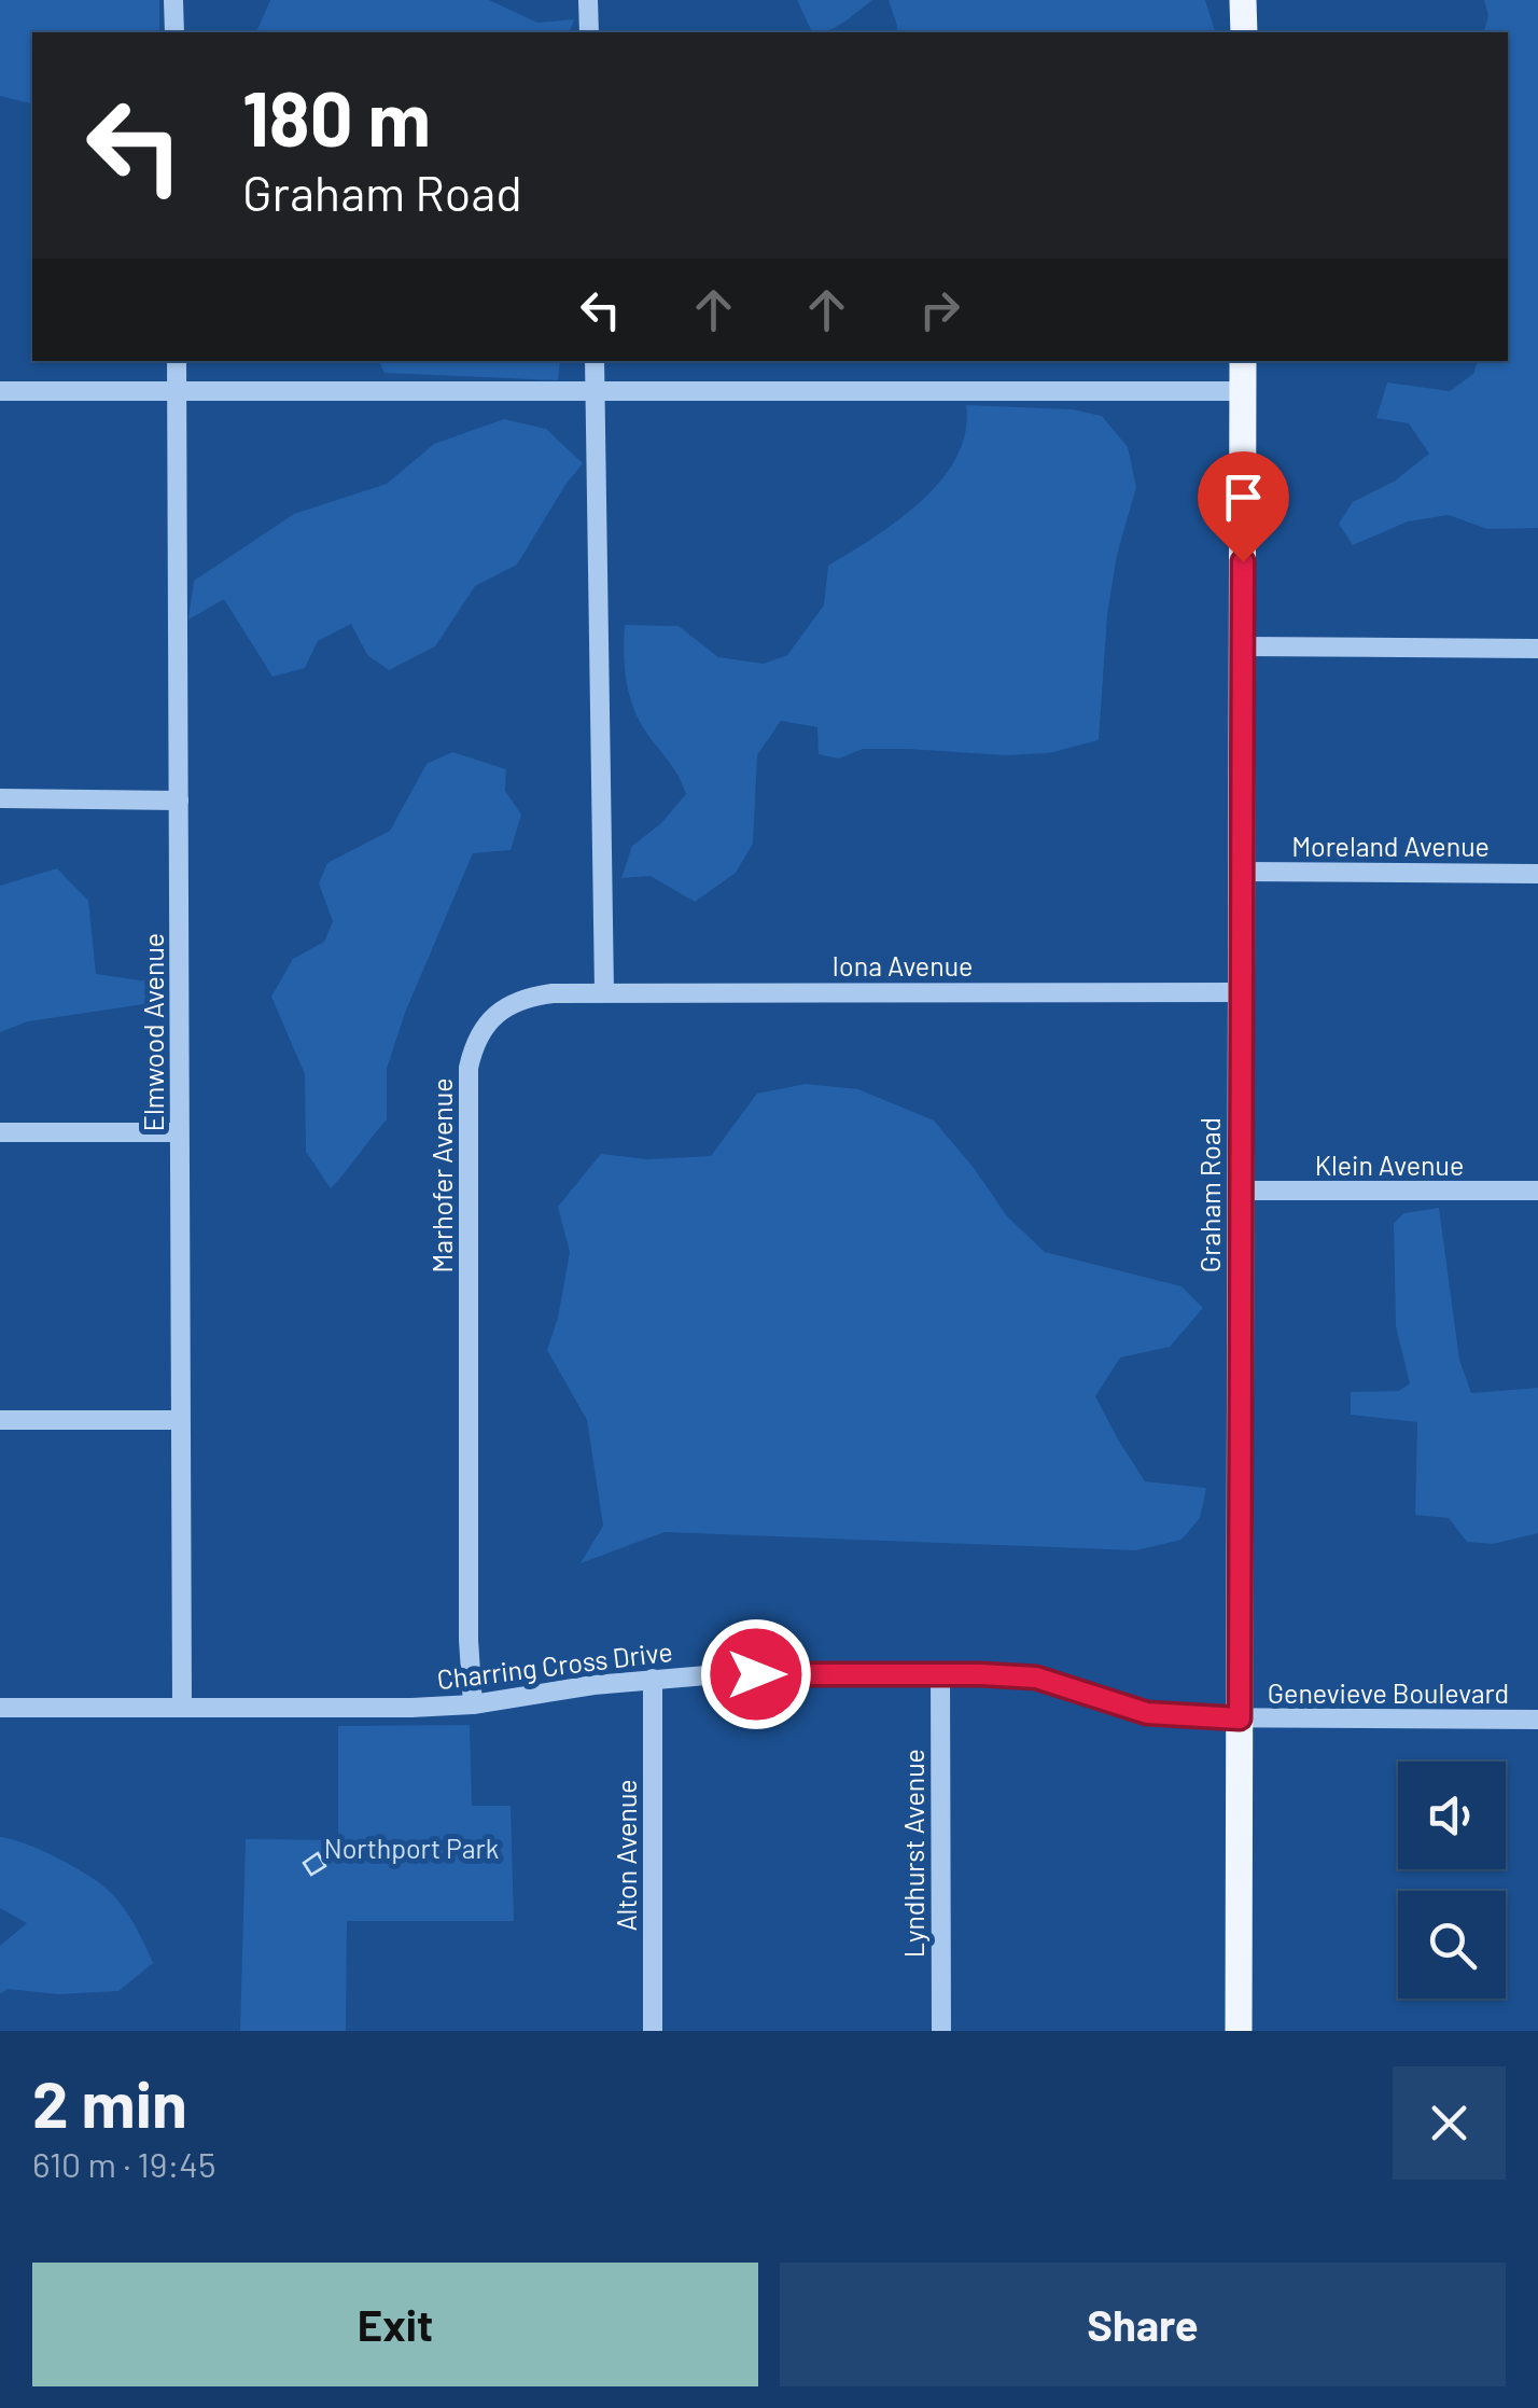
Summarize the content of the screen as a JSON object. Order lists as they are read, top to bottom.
{
  "streets": {
    "main road": ["Graham Road"],
    "street": [
      "Moreland Avenue",
      "Iona Avenue",
      "Elmwood Avenue",
      "Klein Avenue",
      "Marhofer Avenue",
      "Charring Cross Drive",
      "Genevieve Boulevard",
      "Lyndhurst Avenue",
      "Alton Avenue"
    ]
  },
  "crossings": [
    ["Moreland Avenue", "Graham Road"],
    ["Iona Avenue", "Marhofer Avenue"],
    ["Iona Avenue", "Graham Road"],
    ["Elmwood Avenue", "Charring Cross Drive"],
    ["Klein Avenue", "Graham Road"],
    ["Marhofer Avenue", "Charring Cross Drive"],
    ["Graham Road", "Charring Cross Drive"],
    ["Graham Road", "Genevieve Boulevard"],
    ["Charring Cross Drive", "Genevieve Boulevard"],
    ["Charring Cross Drive", "Lyndhurst Avenue"],
    ["Charring Cross Drive", "Alton Avenue"]
  ],
  "parks": ["Northport Park"],
  "page": {
    "turn": ["180 m", "Graham Road"],
    "heading": ["2 min", "610 m · 19:45"],
    "buttons": ["Exit", "Share"]
  }
}
